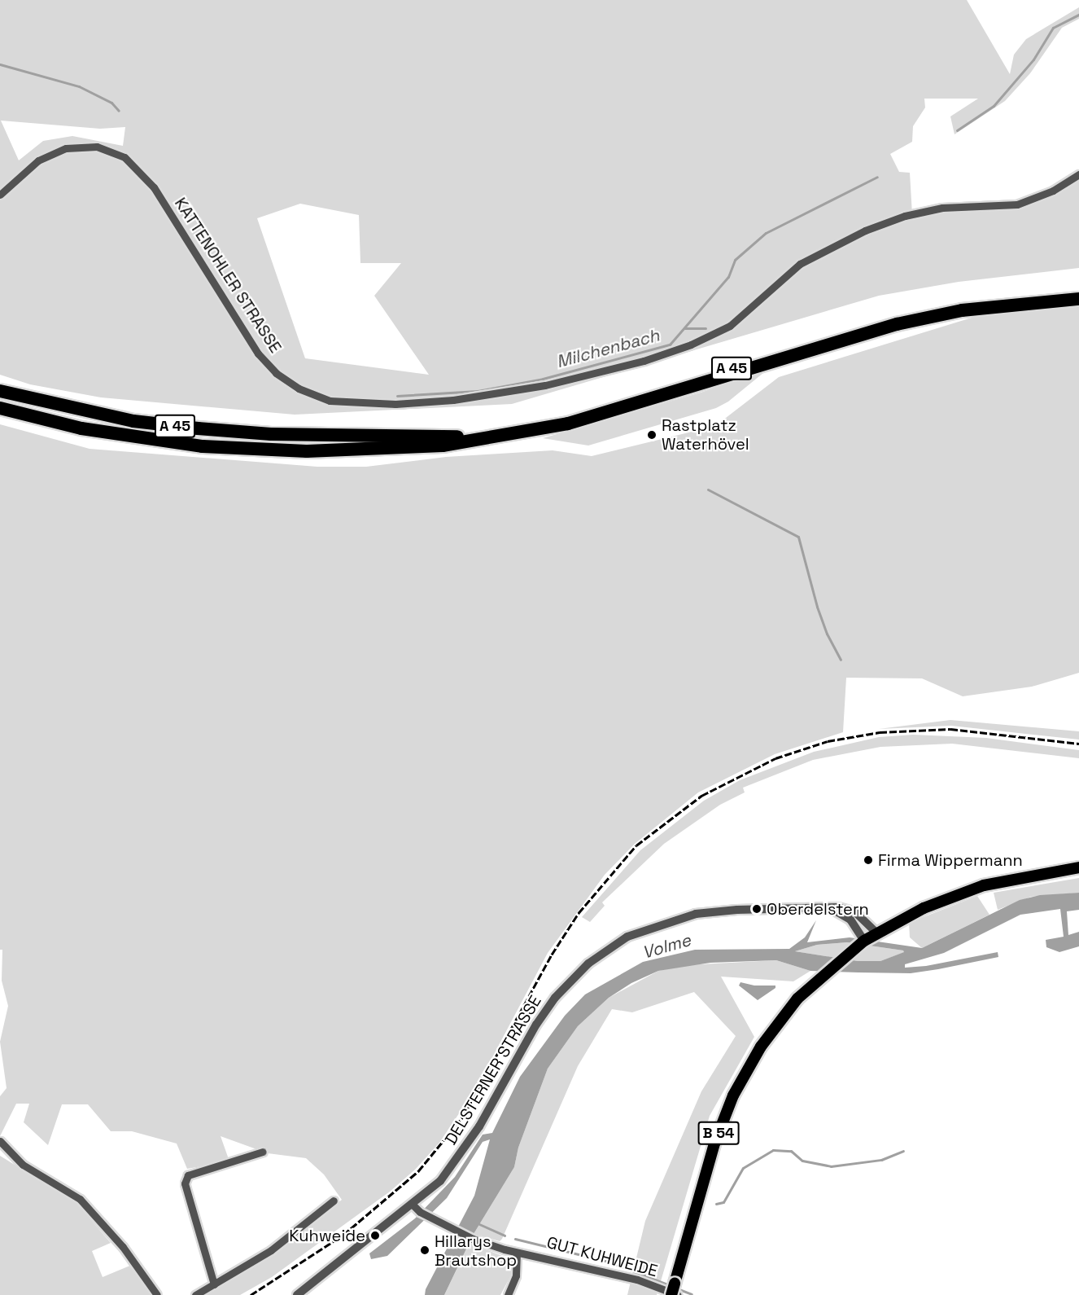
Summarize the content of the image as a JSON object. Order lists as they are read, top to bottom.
{
  "streets": {
    "highway": ["A 45"],
    "main road": ["B 54"],
    "street": ["KATTENOHLER STRASSE", "DELSTERNER STRASSE", "GUT KUHWEIDE"]
  },
  "crossings": [
    ["DELSTERNER STRASSE", "B 54"],
    ["DELSTERNER STRASSE", "GUT KUHWEIDE"]
  ],
  "water": ["Milchenbach", "Volme"],
  "places": [
    "Rastplatz Waterhövel",
    "Firma Wippermann",
    "Oberdelstern",
    "Kuhweide",
    "Hillarys Brautshop"
  ]
}
